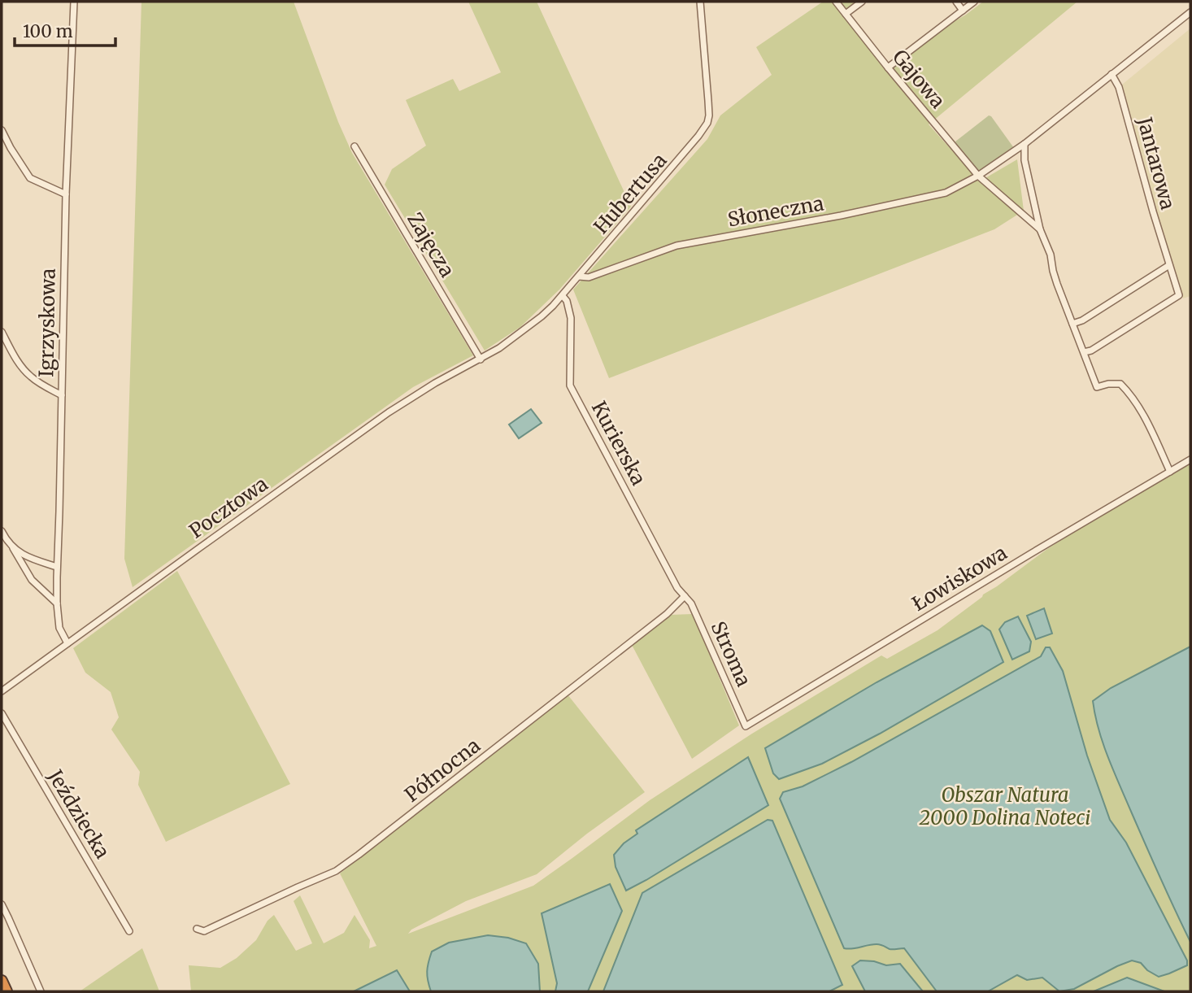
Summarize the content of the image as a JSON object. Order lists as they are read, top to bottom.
{
  "streets": {
    "street": [
      "Gajowa",
      "Jantarowa",
      "Hubertusa",
      "Słoneczna",
      "Zajęcza",
      "Igrzyskowa",
      "Kurierska",
      "Pocztowa",
      "Łowiskowa",
      "Stroma",
      "Północna",
      "Jeździecka"
    ]
  },
  "crossings": [
    ["Gajowa", "Słoneczna"],
    ["Jantarowa", "Słoneczna"],
    ["Hubertusa", "Słoneczna"],
    ["Hubertusa", "Zajęcza"],
    ["Hubertusa", "Kurierska"],
    ["Hubertusa", "Pocztowa"],
    ["Zajęcza", "Pocztowa"],
    ["Igrzyskowa", "Pocztowa"],
    ["Kurierska", "Stroma"],
    ["Kurierska", "Północna"],
    ["Łowiskowa", "Stroma"],
    ["Stroma", "Północna"]
  ],
  "parks": ["Obszar Natura 2000 Dolina Noteci"],
  "scale_bar": "100 m"
}
